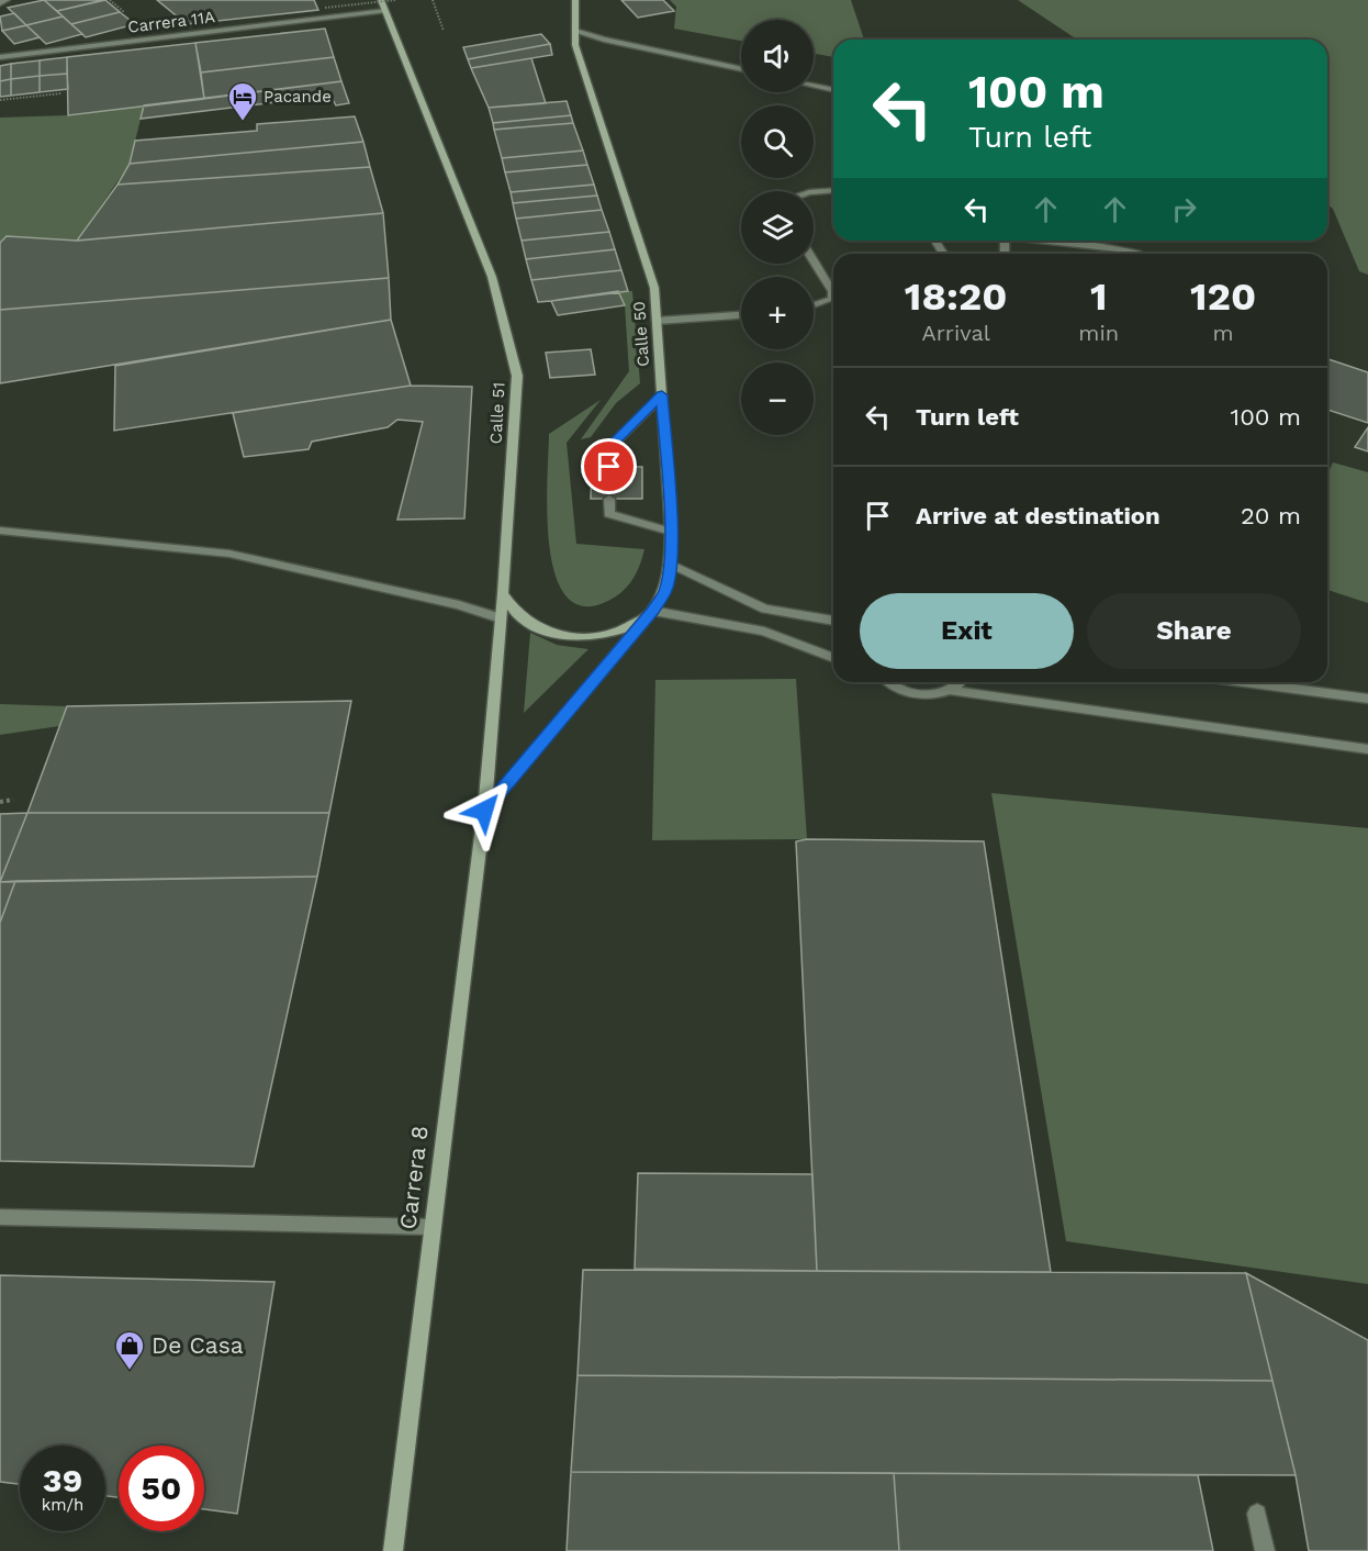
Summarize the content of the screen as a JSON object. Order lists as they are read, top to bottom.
{
  "streets": {
    "main road": ["Calle 50", "Calle 51", "Carrera 8"],
    "street": ["Carrera 11A"]
  },
  "crossings": [
    ["Carrera 11A", "Calle 51"],
    ["Calle 50", "Calle 51"],
    ["Calle 50", "Carrera 8"],
    ["Calle 51", "Carrera 8"]
  ],
  "places": {
    "hotel": ["Pacande"],
    "shop": ["De Casa"]
  },
  "page": {
    "map_buttons": ["+", "−"],
    "turn": ["100 m", "Turn left"],
    "eta": [
      "18:20",
      "Arrival",
      "1",
      "min",
      "120",
      "m"
    ],
    "list": [
      {
        "name": "Turn left",
        "value": "100 m"
      },
      {
        "name": "Arrive at destination",
        "value": "20 m"
      }
    ],
    "buttons": ["Exit", "Share"],
    "speed": "39 km/h",
    "limit": "50"
  }
}
